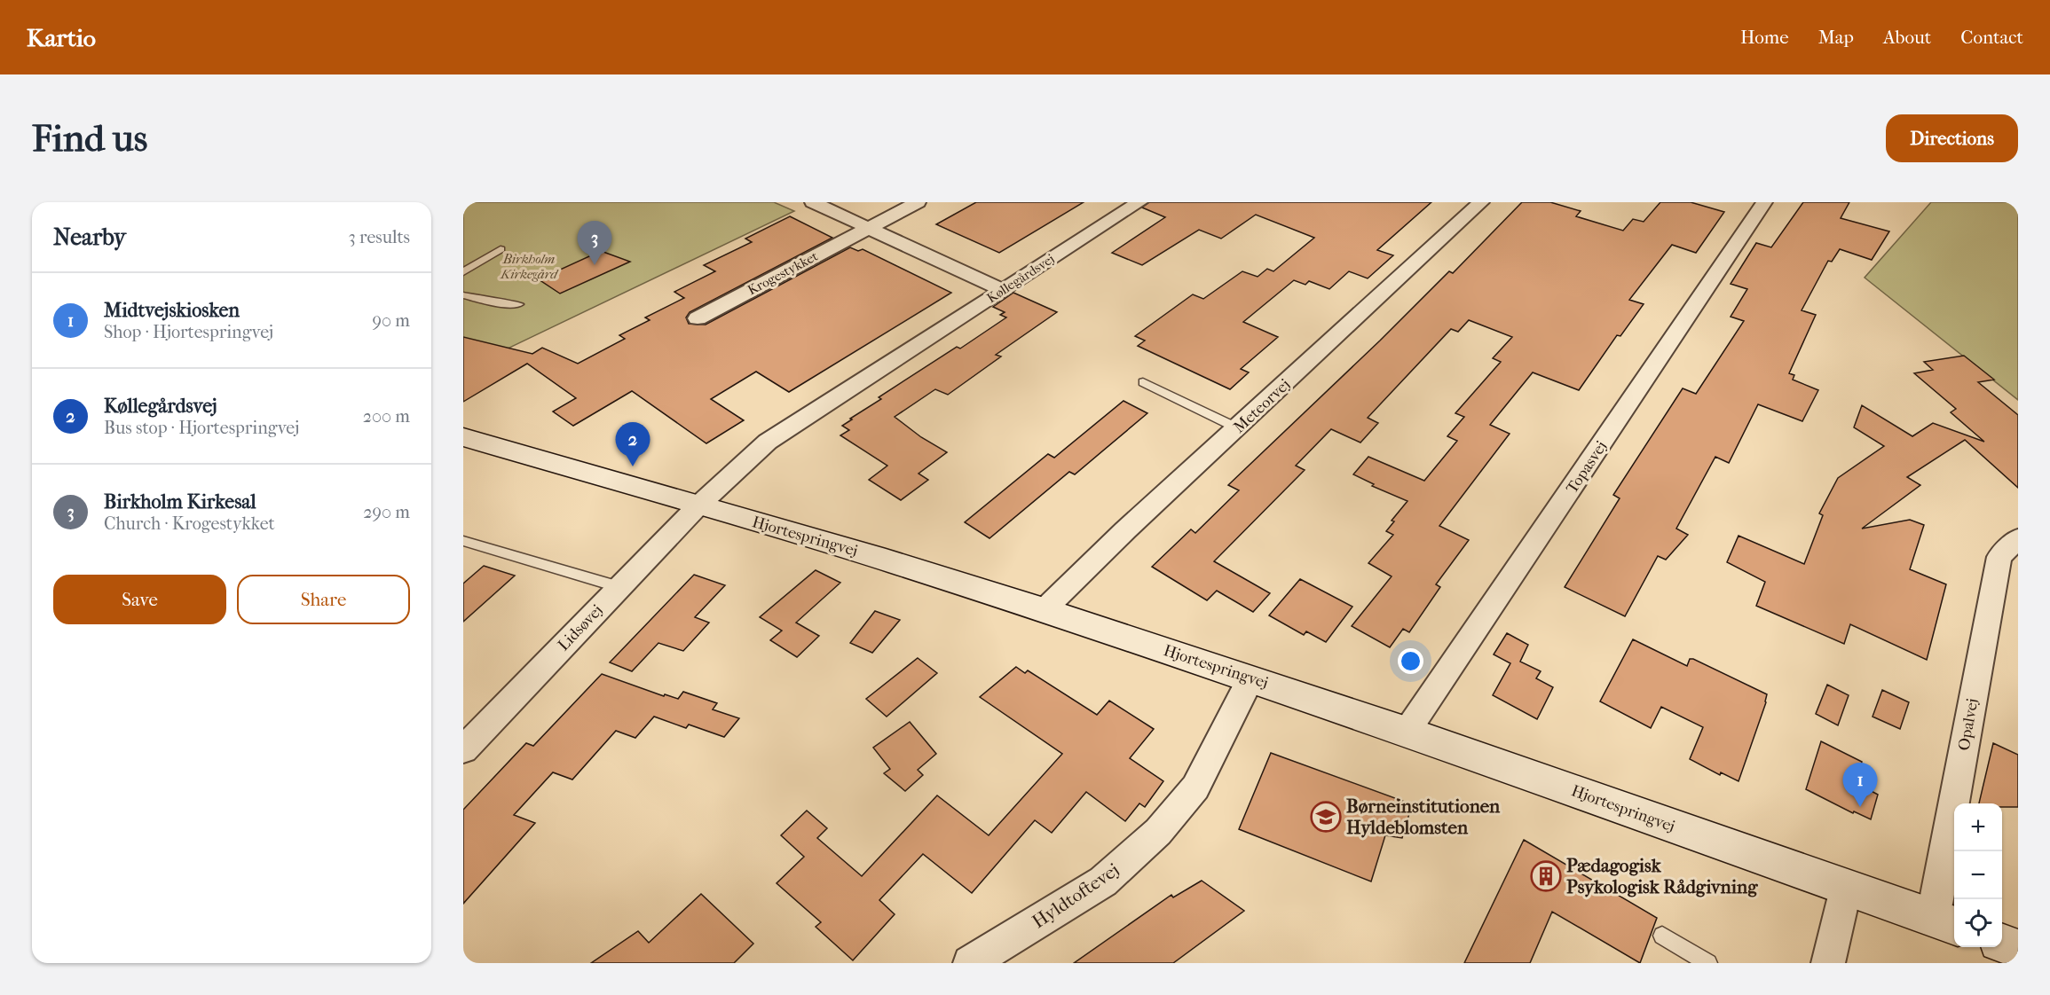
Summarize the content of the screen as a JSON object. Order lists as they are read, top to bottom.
{
  "streets": {
    "street": [
      "Krogestykket",
      "Køllegårdsvej",
      "Meteorvej",
      "Topasvej",
      "Hjortespringvej",
      "Lidsøvej",
      "Opalvej",
      "Hyldtoftevej"
    ]
  },
  "crossings": [
    ["Køllegårdsvej", "Hjortespringvej"],
    ["Køllegårdsvej", "Lidsøvej"],
    ["Meteorvej", "Hjortespringvej"],
    ["Topasvej", "Hjortespringvej"],
    ["Hjortespringvej", "Lidsøvej"],
    ["Hjortespringvej", "Opalvej"],
    ["Hjortespringvej", "Hyldtoftevej"]
  ],
  "parks": ["Birkholm Kirkegård"],
  "places": {
    "school or university": ["Børneinstitutionen Hyldeblomsten"],
    "building": ["Pædagogisk Psykologisk Rådgivning"]
  },
  "page": {
    "header": "Kartio",
    "nav": [
      "Home",
      "Map",
      "About",
      "Contact"
    ],
    "buttons": [
      "Directions",
      ["Save", "Share"]
    ],
    "title": "Find us",
    "heading": ["Nearby", "3 results"],
    "pins": ["3", "2", "1"],
    "list": [
      {
        "mark": "1",
        "name": "Midtvejskiosken",
        "note": "Shop · Hjortespringvej",
        "value": "90 m"
      },
      {
        "mark": "2",
        "name": "Køllegårdsvej",
        "note": "Bus stop · Hjortespringvej",
        "value": "200 m"
      },
      {
        "mark": "3",
        "name": "Birkholm Kirkesal",
        "note": "Church · Krogestykket",
        "value": "290 m"
      }
    ],
    "map_buttons": ["+", "−"]
  }
}
